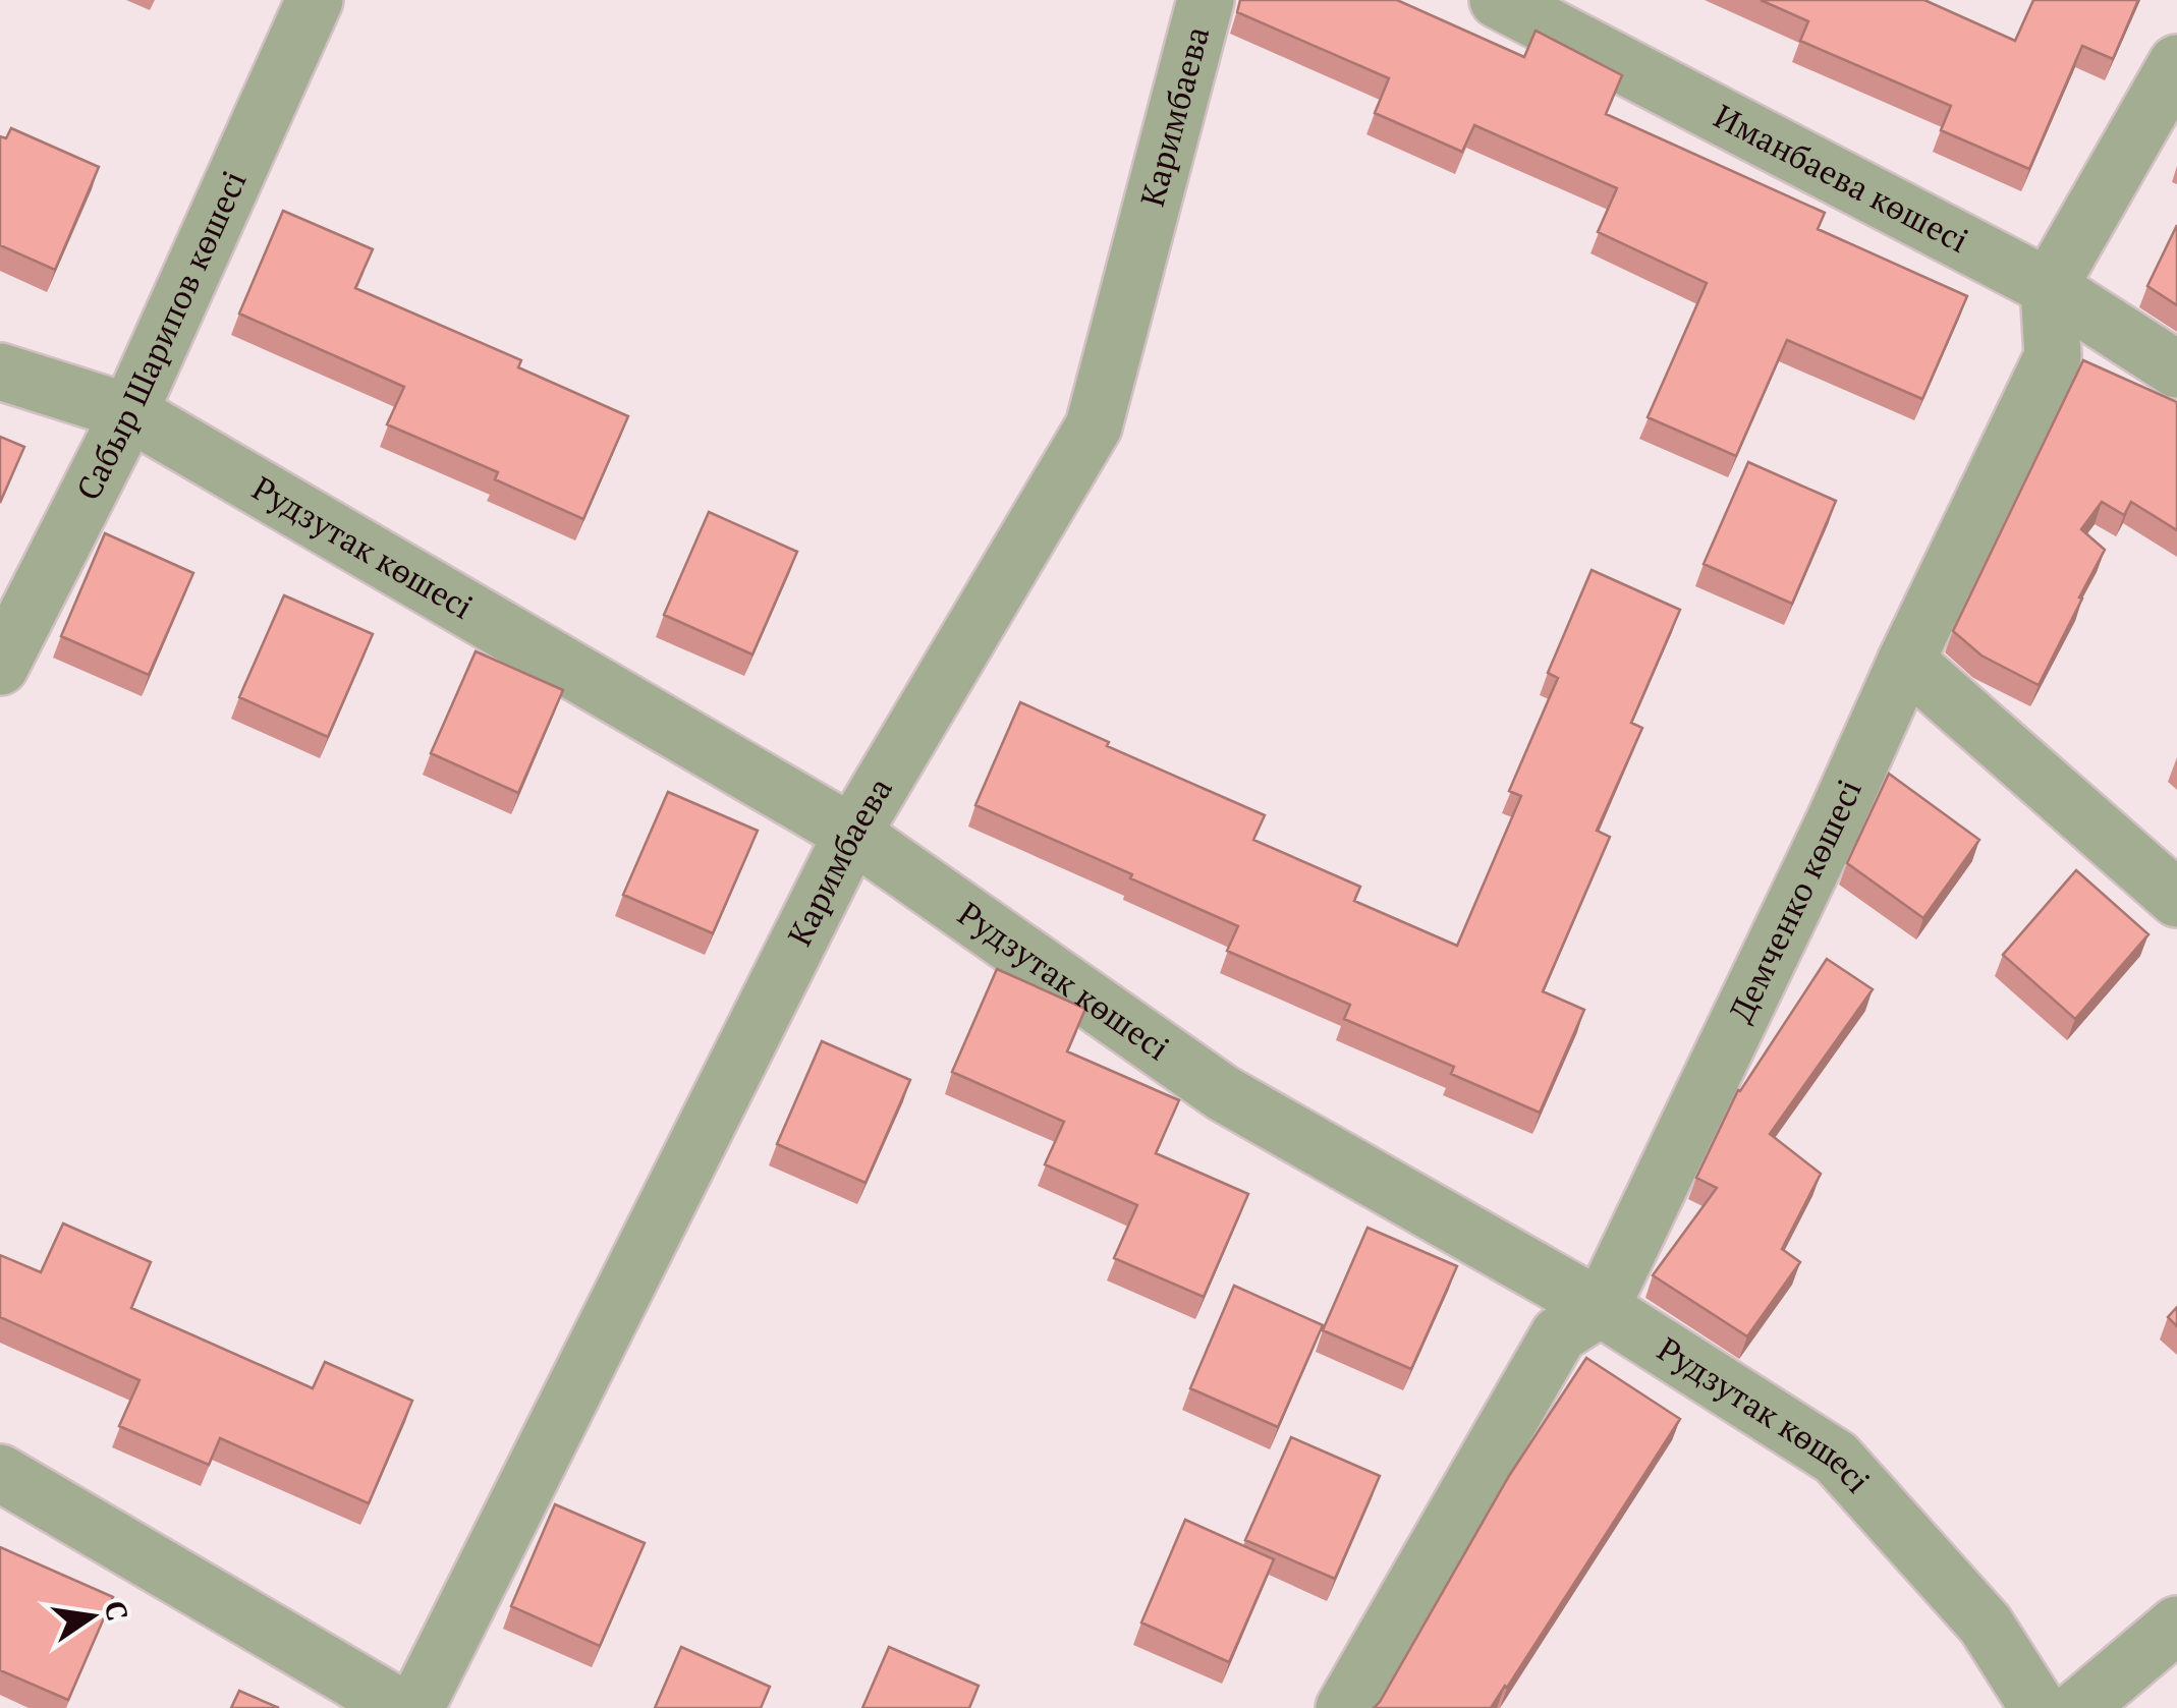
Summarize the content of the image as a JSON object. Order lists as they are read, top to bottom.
{
  "streets": {
    "street": [
      "Каримбаева",
      "Иманбаева көшесі",
      "Сабыр Шарипов көшесі",
      "Рудзутак көшесі",
      "Демченко көшесі"
    ]
  },
  "crossings": [
    ["Каримбаева", "Рудзутак көшесі"],
    ["Иманбаева көшесі", "Демченко көшесі"],
    ["Сабыр Шарипов көшесі", "Рудзутак көшесі"],
    ["Рудзутак көшесі", "Демченко көшесі"]
  ],
  "north": "right"
}
